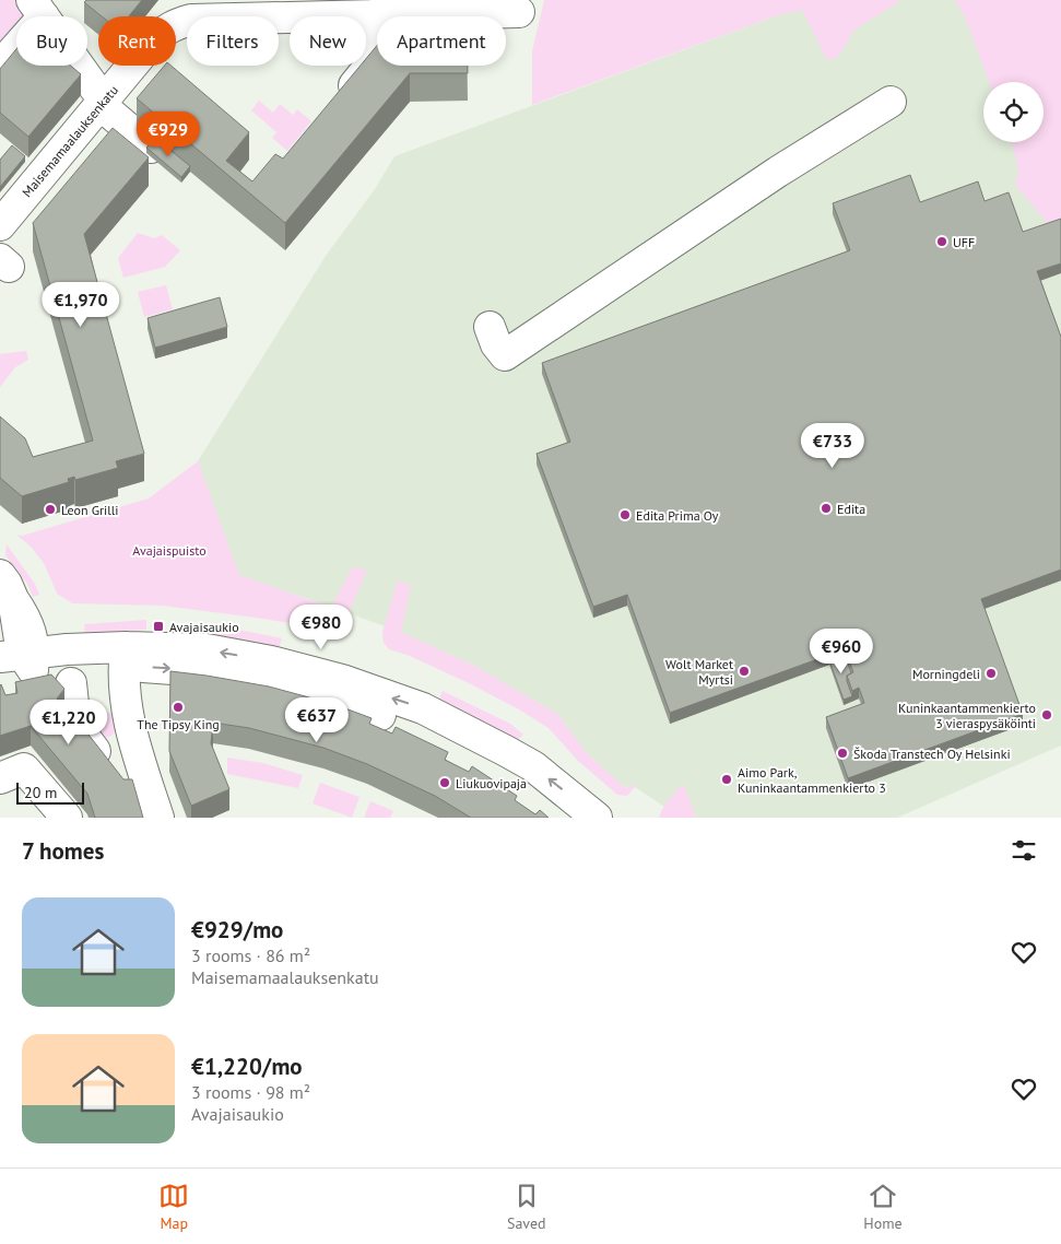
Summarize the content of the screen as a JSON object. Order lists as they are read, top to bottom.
{
  "streets": {
    "street": ["Maisemamaalauksenkatu"]
  },
  "parks": ["Avajaispuisto"],
  "places": {
    "other": [
      "UFF",
      "Edita",
      "Leon Grilli",
      "Edita Prima Oy",
      "Wolt Market Myrtsi",
      "Morningdeli",
      "The Tipsy King",
      "Kuninkaantammenkierto 3 vieraspysäköinti",
      "Škoda Transtech Oy Helsinki",
      "Aimo Park, Kuninkaantammenkierto 3",
      "Liukuovipaja"
    ],
    "transit": ["Avajaisaukio"]
  },
  "scale_bar": "20 m",
  "page": {
    "chip": [
      "Buy",
      "Rent",
      "Filters",
      "New",
      "Apartment"
    ],
    "price": [
      "€929",
      "€1,970",
      "€733",
      "€980",
      "€960",
      "€637",
      "€1,220"
    ],
    "scale": "20 m",
    "heading": "7 homes",
    "list": [
      {
        "name": "€929/mo",
        "note": "3 rooms · 86 m² · Maisemamaalauksenkatu"
      },
      {
        "name": "€1,220/mo",
        "note": "3 rooms · 98 m² · Avajaisaukio"
      }
    ],
    "tabs": ["Map", "Saved", "Home"]
  }
}
